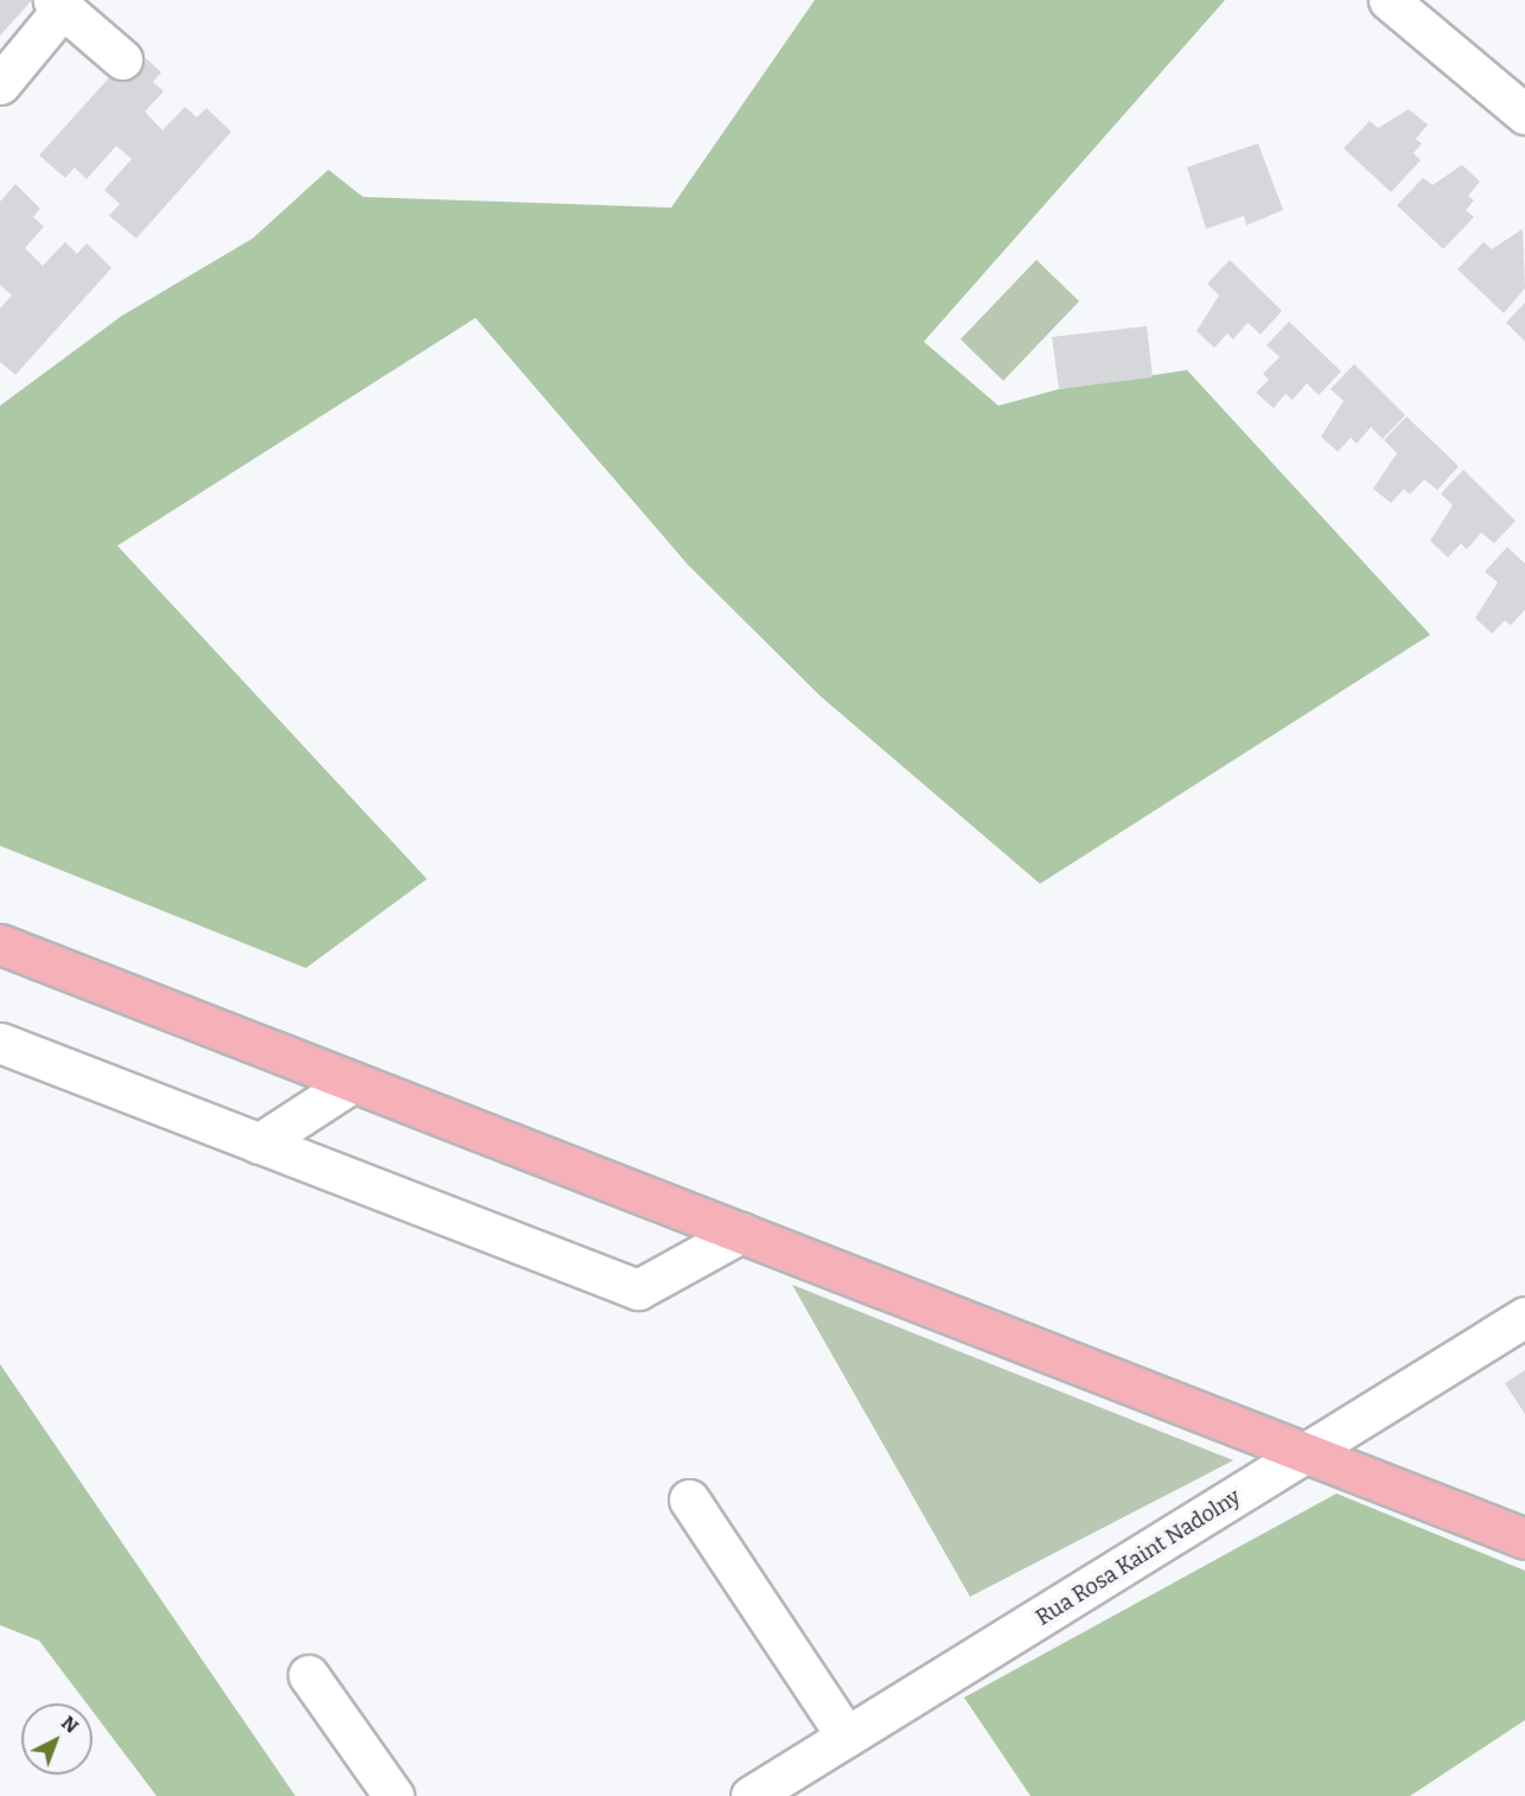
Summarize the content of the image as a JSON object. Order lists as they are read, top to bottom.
{
  "streets": {
    "street": ["Rua Rosa Kaint Nadolny"]
  },
  "north": "top right"
}
